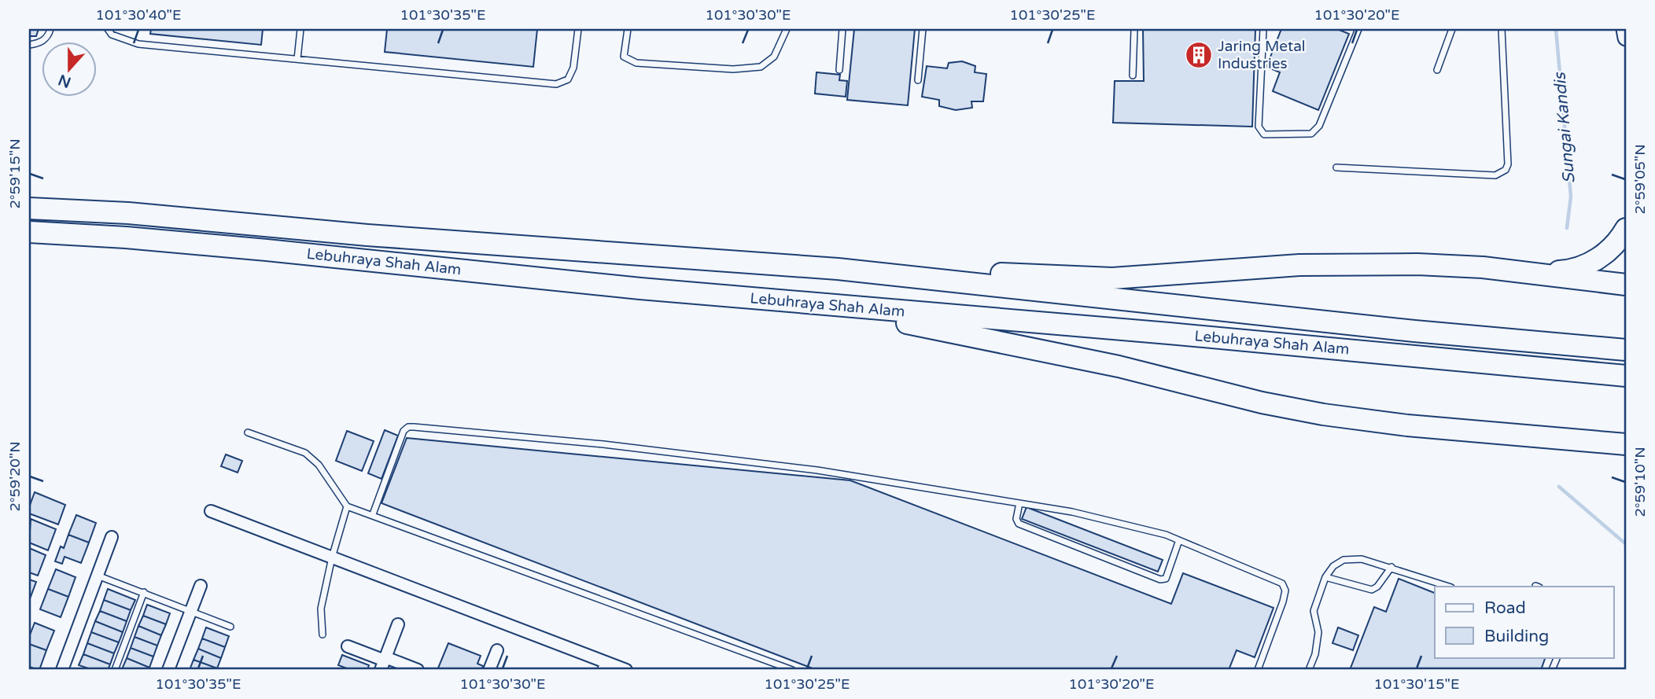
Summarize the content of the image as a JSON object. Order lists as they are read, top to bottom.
{
  "streets": {
    "highway": ["Lebuhraya Shah Alam"]
  },
  "water": ["Sungai Kandis"],
  "places": {
    "building": ["Jaring Metal Industries"]
  },
  "legend": ["Road", "Building"],
  "north": "bottom",
  "coordinates": [
    "101°30'40\"E",
    "101°30'35\"E",
    "101°30'30\"E",
    "101°30'25\"E",
    "101°30'20\"E",
    "2°59'15\"N",
    "2°59'05\"N",
    "2°59'20\"N",
    "2°59'10\"N",
    "101°30'15\"E"
  ]
}
